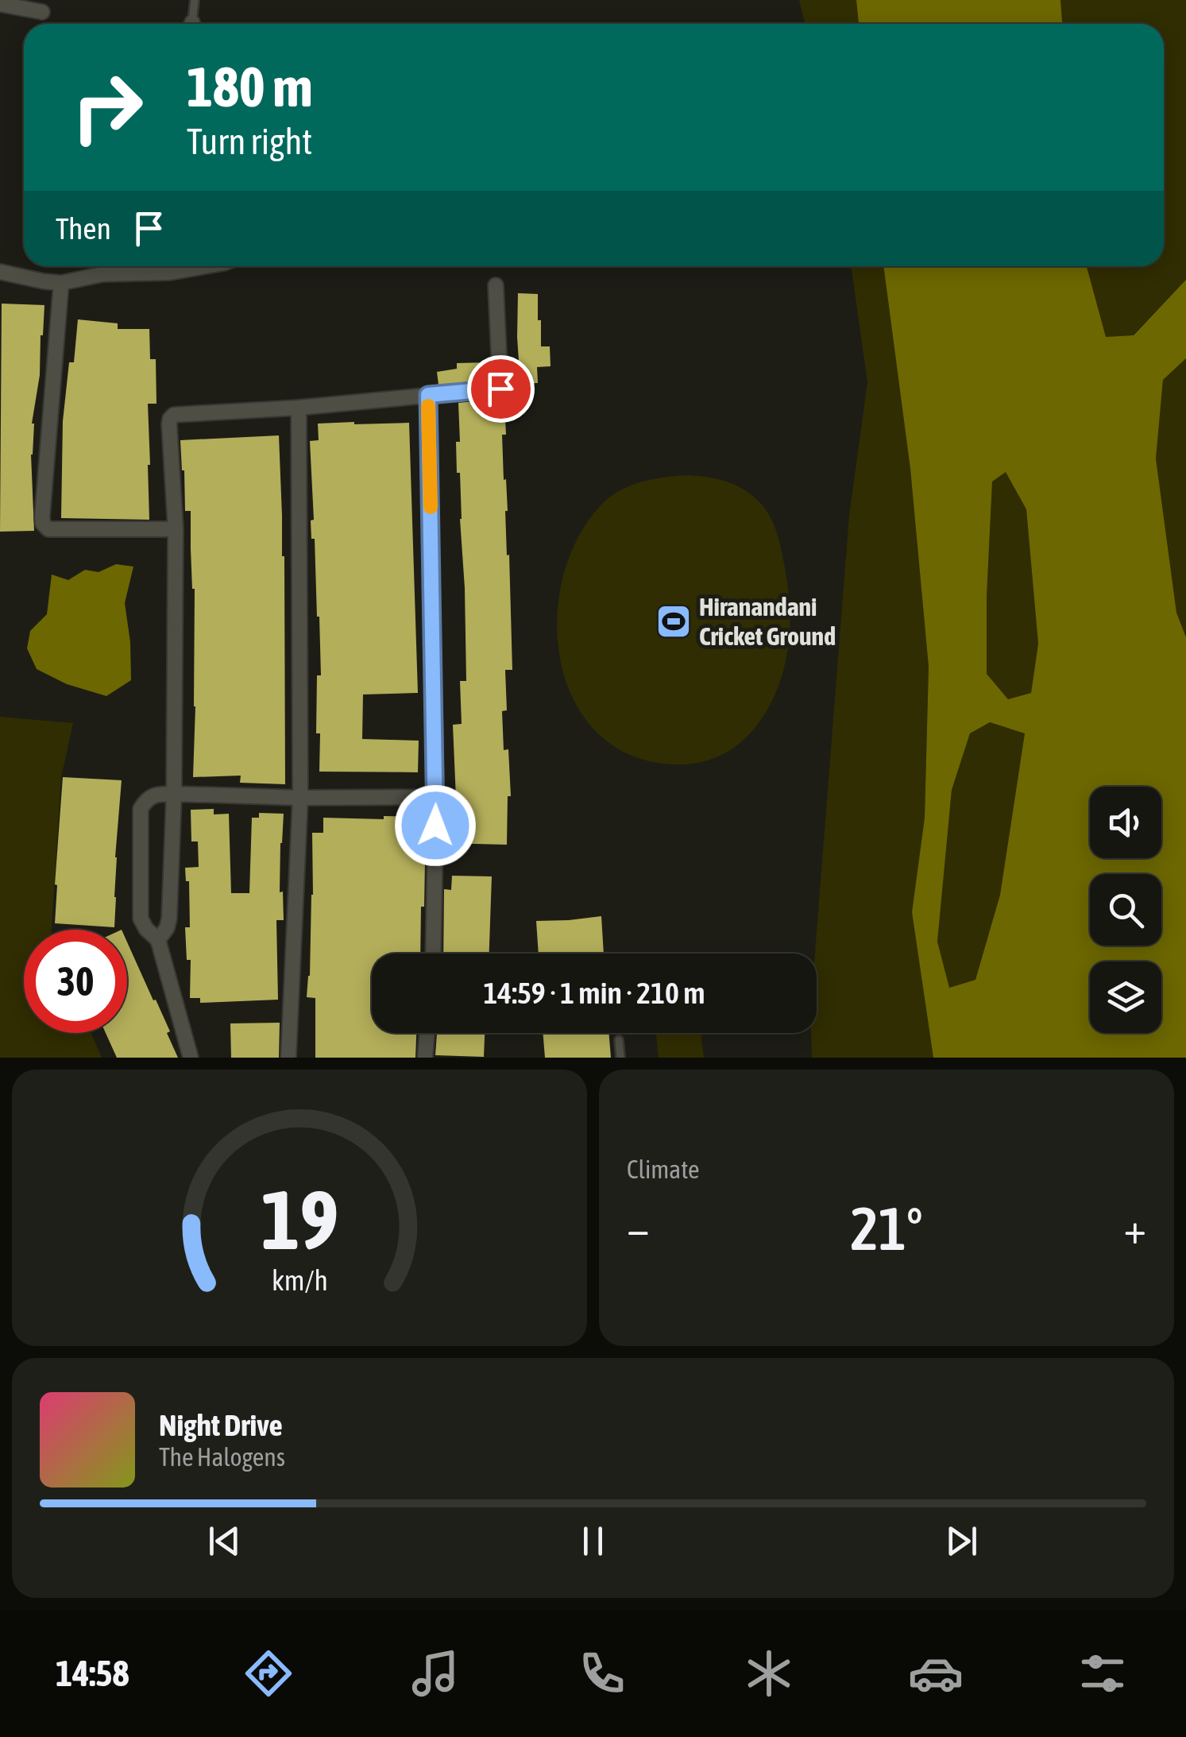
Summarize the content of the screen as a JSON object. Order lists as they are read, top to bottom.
{
  "places": {
    "sports": ["Hiranandani Cricket Ground"]
  },
  "page": {
    "turn": ["180 m", "Turn right"],
    "then": "Then",
    "limit": "30",
    "trip": "14:59 · 1 min · 210 m",
    "tile": "Climate",
    "heat": ["−", "21°", "+"],
    "song": ["Night Drive", "The Halogens"],
    "tabs": "14:58",
    "gauge": ["19", "km/h"]
  }
}
